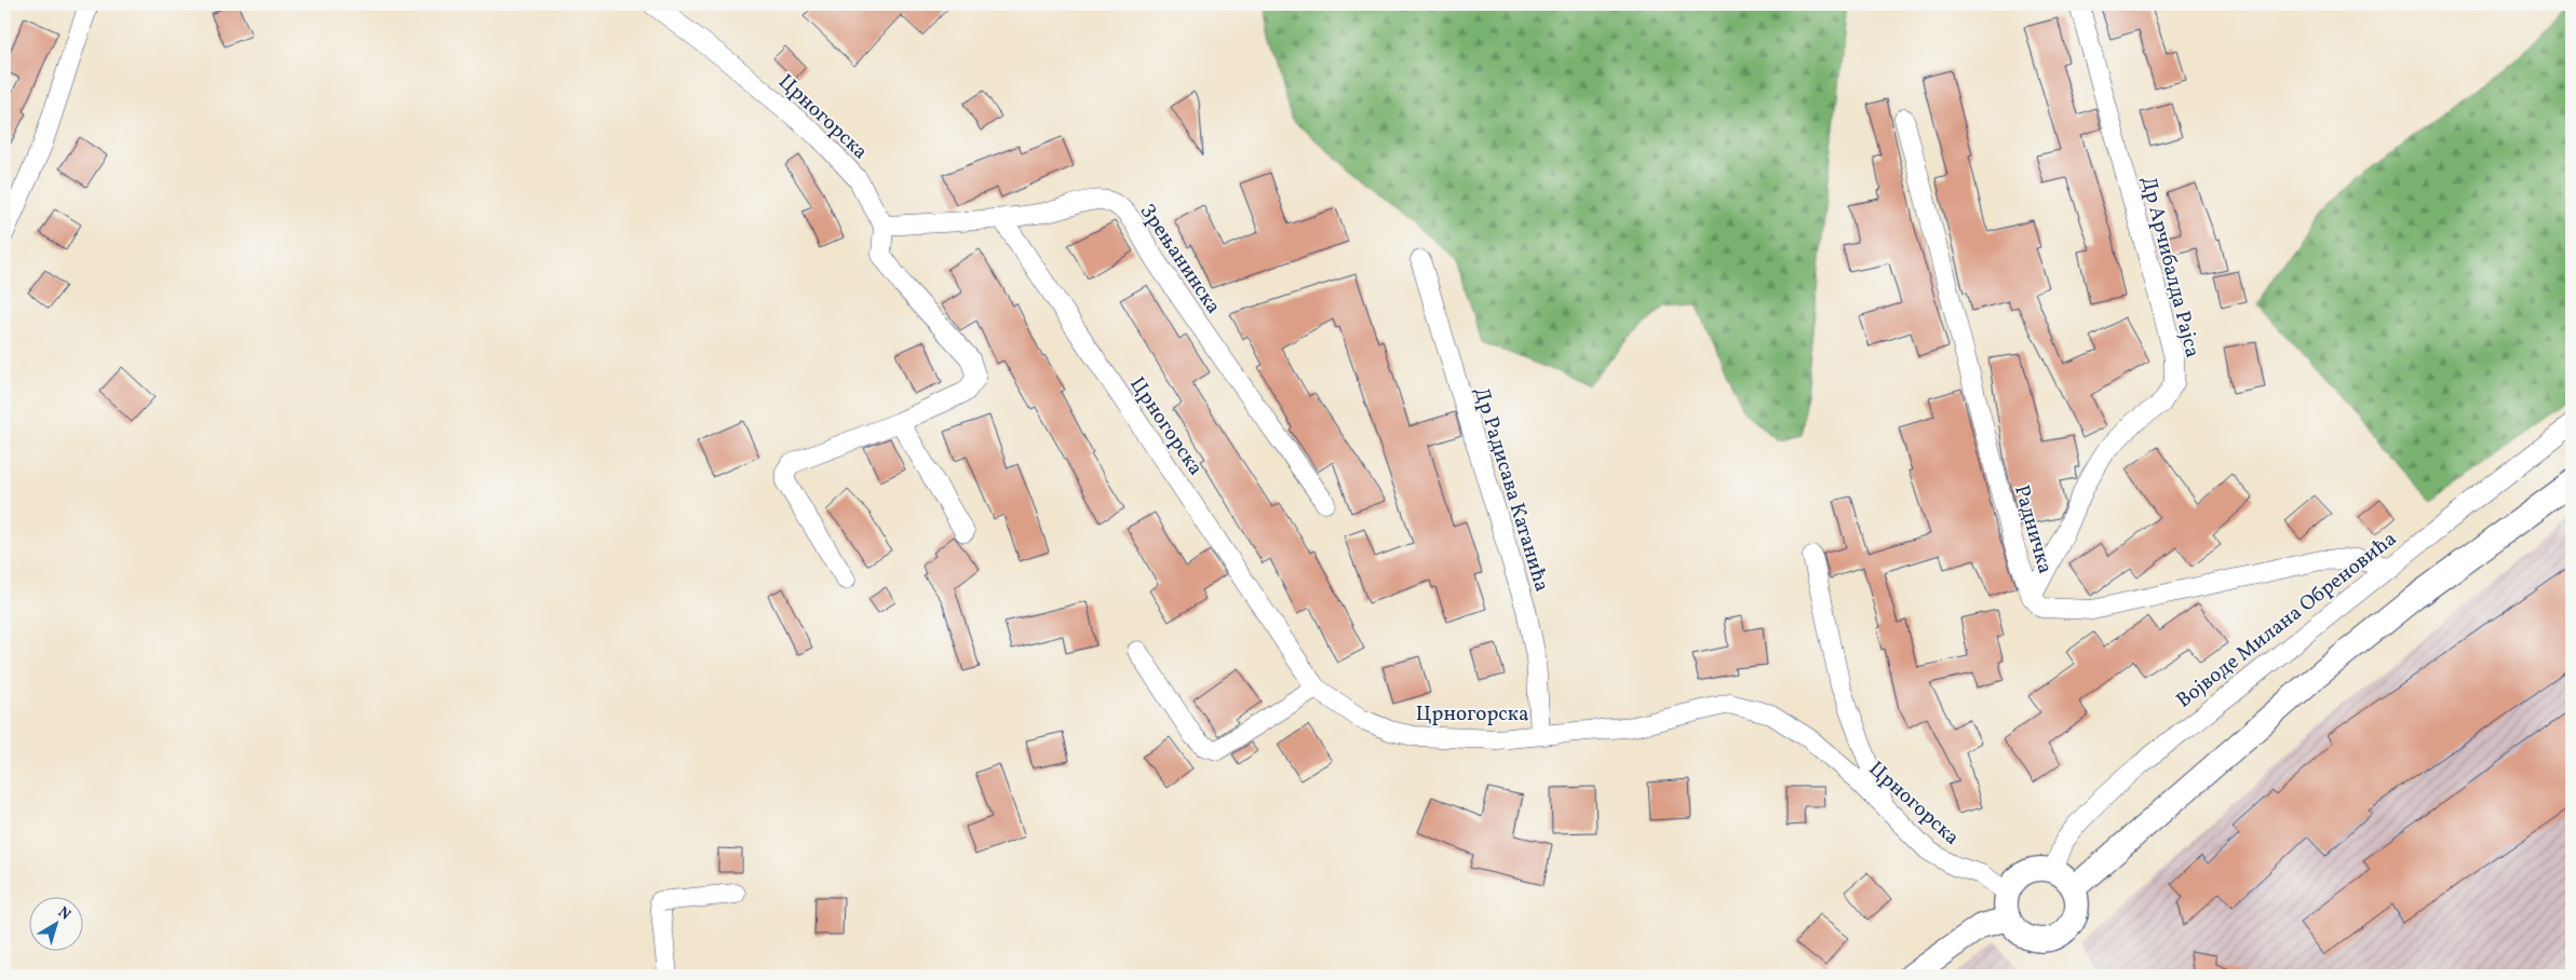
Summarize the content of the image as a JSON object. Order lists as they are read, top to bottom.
{
  "streets": {
    "street": [
      "Црногорска",
      "Зрењанинска",
      "Др Арчибалда Рајса",
      "Др Радисава Катанића",
      "Радничка",
      "Војводе Милана Обреновића"
    ]
  },
  "crossings": [
    ["Црногорска", "Зрењанинска"],
    ["Црногорска", "Др Радисава Катанића"],
    ["Црногорска", "Војводе Милана Обреновића"],
    ["Др Арчибалда Рајса", "Радничка"],
    ["Радничка", "Војводе Милана Обреновића"]
  ],
  "north": "top right"
}
